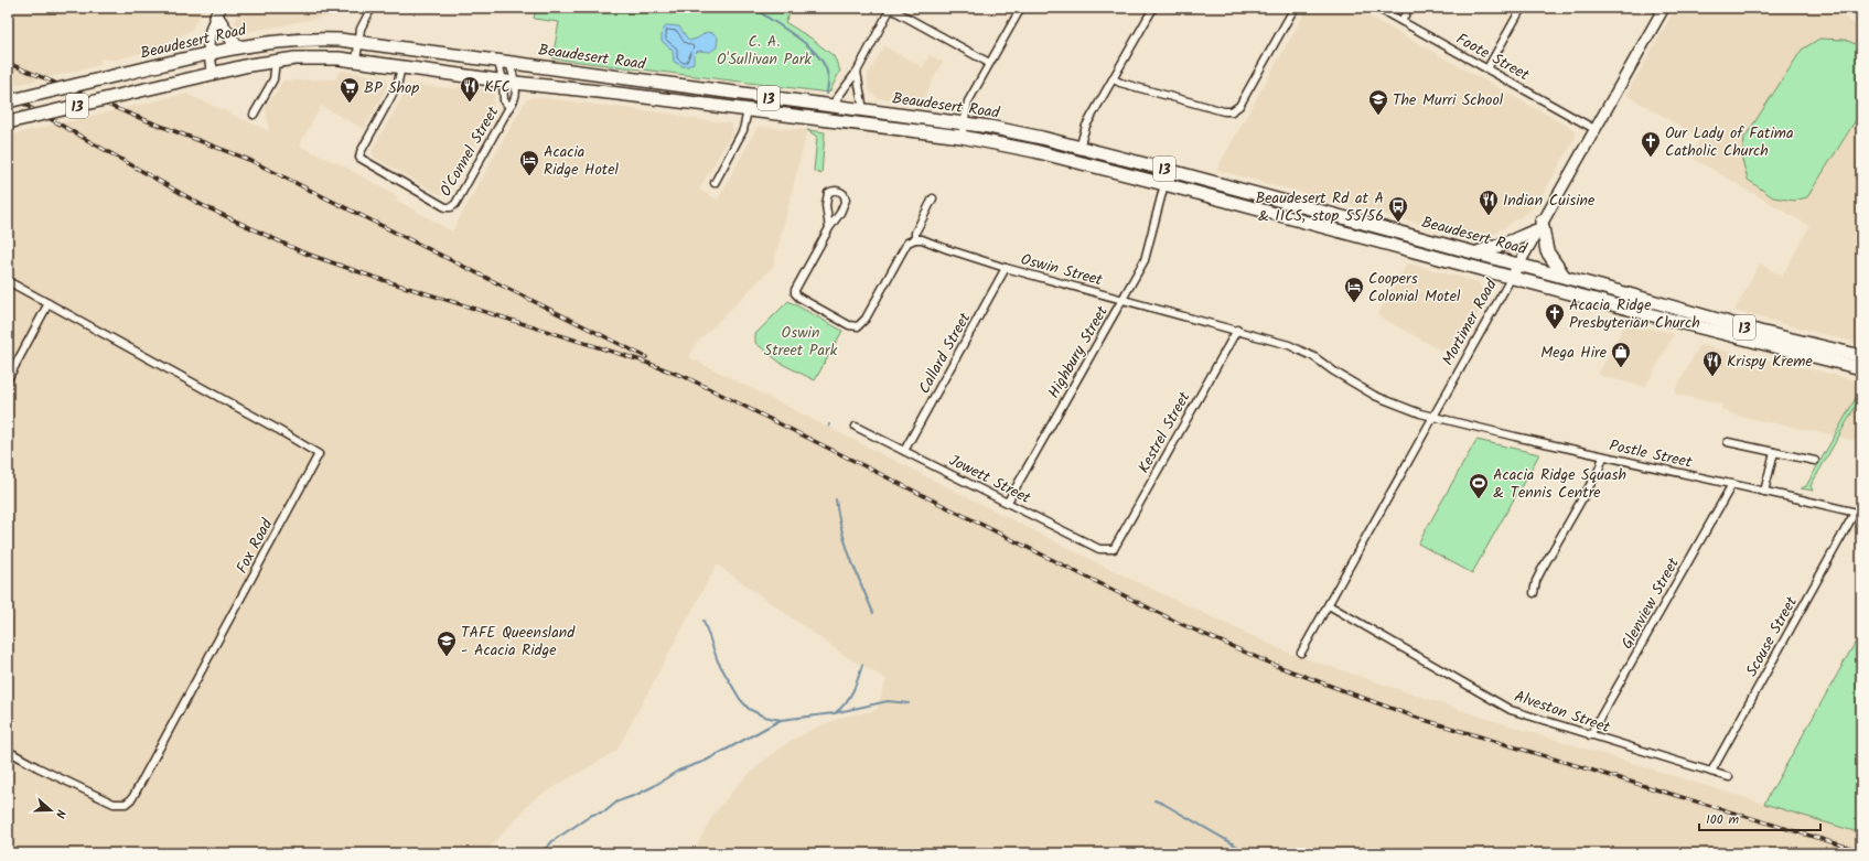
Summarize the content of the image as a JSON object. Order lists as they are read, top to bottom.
{
  "streets": {
    "highway": ["Beaudesert Road", "13"],
    "main road": ["Mortimer Road"],
    "street": [
      "Foote Street",
      "O'Connel Street",
      "Oswin Street",
      "Highbury Street",
      "Callard Street",
      "Kestrel Street",
      "Postle Street",
      "Jowett Street",
      "Fox Road",
      "Glenview Street",
      "Scouse Street",
      "Alveston Street"
    ]
  },
  "crossings": [
    ["Beaudesert Road", "O'Connel Street"],
    ["Beaudesert Road", "Mortimer Road"],
    ["Beaudesert Road", "Highbury Street"],
    ["Foote Street", "Mortimer Road"],
    ["Oswin Street", "Mortimer Road"],
    ["Oswin Street", "Highbury Street"],
    ["Oswin Street", "Callard Street"],
    ["Oswin Street", "Kestrel Street"],
    ["Oswin Street", "Postle Street"],
    ["Mortimer Road", "Postle Street"],
    ["Mortimer Road", "Alveston Street"],
    ["Highbury Street", "Jowett Street"],
    ["Callard Street", "Jowett Street"],
    ["Kestrel Street", "Jowett Street"],
    ["Postle Street", "Glenview Street"],
    ["Postle Street", "Scouse Street"],
    ["Glenview Street", "Alveston Street"],
    ["Scouse Street", "Alveston Street"]
  ],
  "parks": ["C. A. O'Sullivan Park", "Oswin Street Park"],
  "places": {
    "restaurant": ["KFC", "Indian Cuisine", "Krispy Kreme"],
    "supermarket": ["BP Shop"],
    "school or university": ["The Murri School", "TAFE Queensland - Acacia Ridge"],
    "church": ["Our Lady of Fatima Catholic Church", "Acacia Ridge Presbyterian Church"],
    "hotel": ["Acacia Ridge Hotel", "Coopers Colonial Motel"],
    "bus stop": ["Beaudesert Rd at A & IICS, stop 55/56"],
    "shop": ["Mega Hire"],
    "sports": ["Acacia Ridge Squash & Tennis Centre"]
  },
  "scale_bar": "100 m",
  "north": "right"
}
